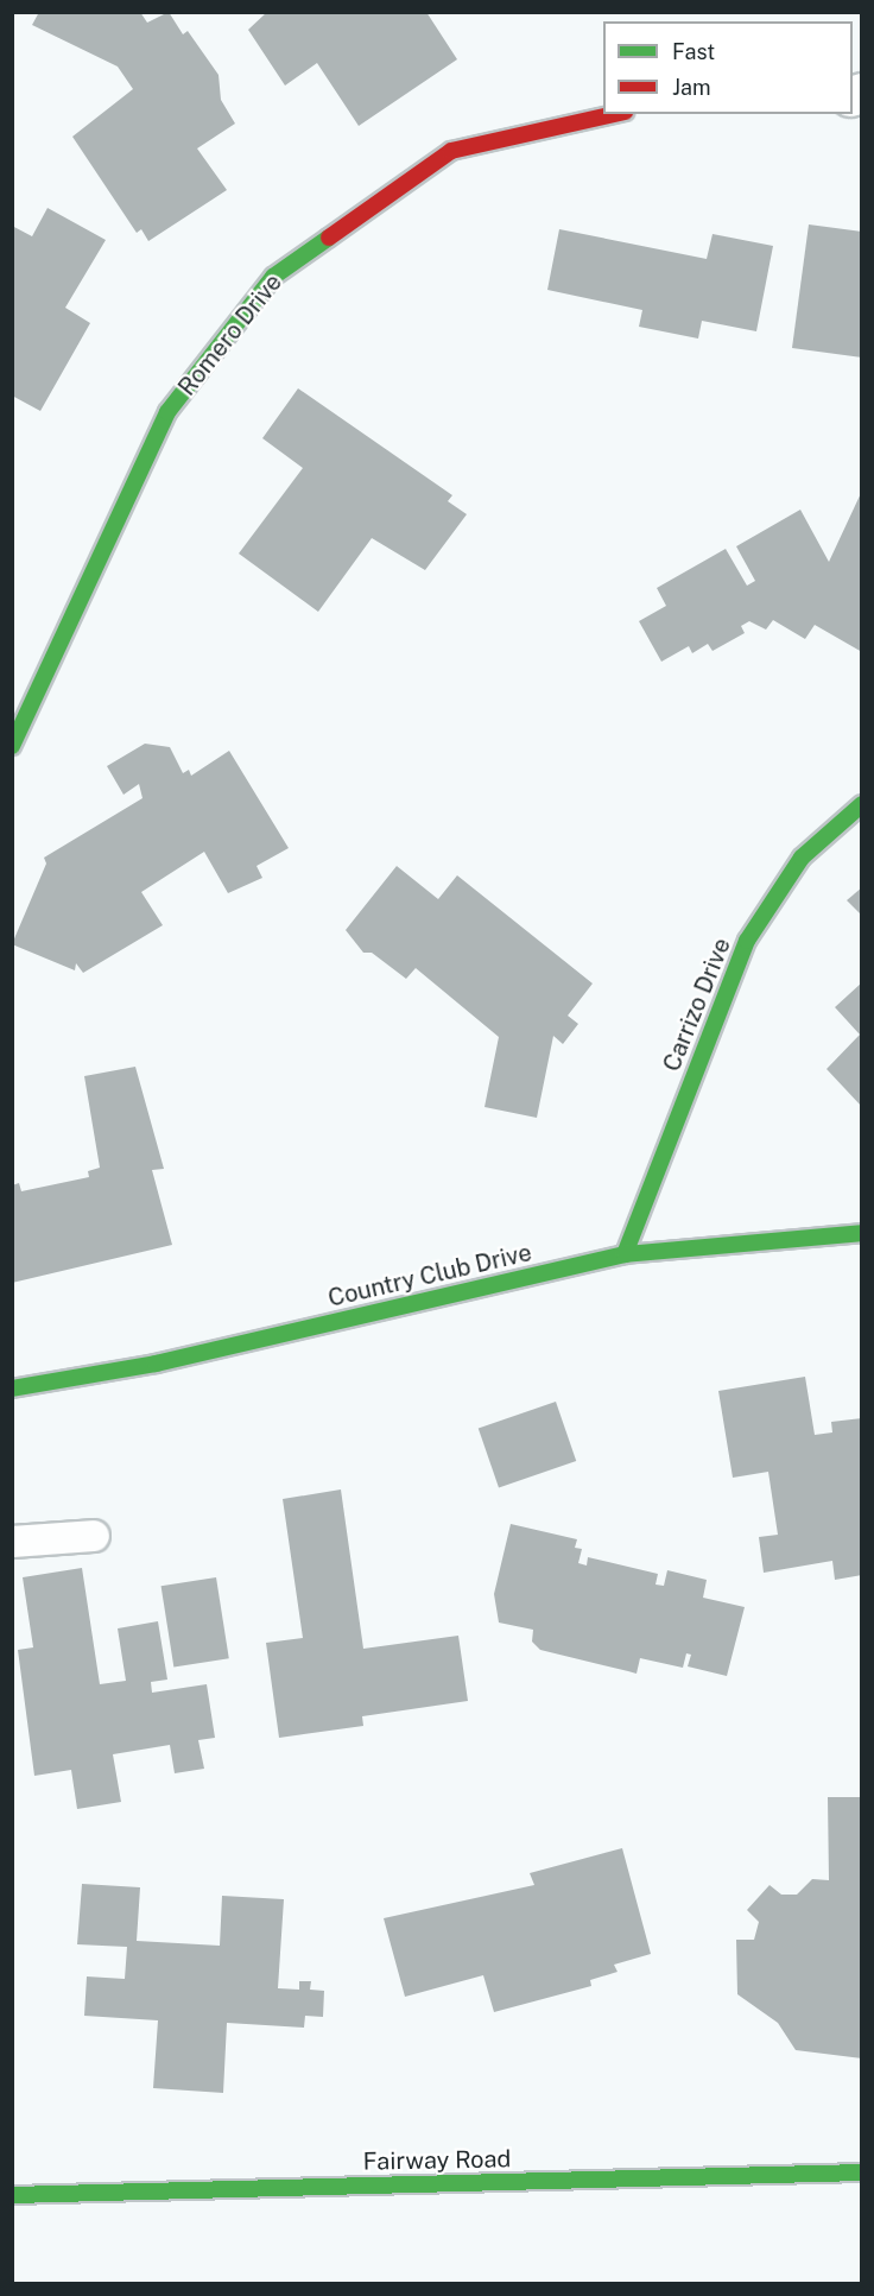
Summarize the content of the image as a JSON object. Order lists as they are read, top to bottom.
{
  "streets": {
    "street": [
      "Romero Drive",
      "Carrizo Drive",
      "Country Club Drive",
      "Fairway Road"
    ]
  },
  "crossings": [
    ["Carrizo Drive", "Country Club Drive"]
  ],
  "legend": ["Fast", "Jam"]
}
